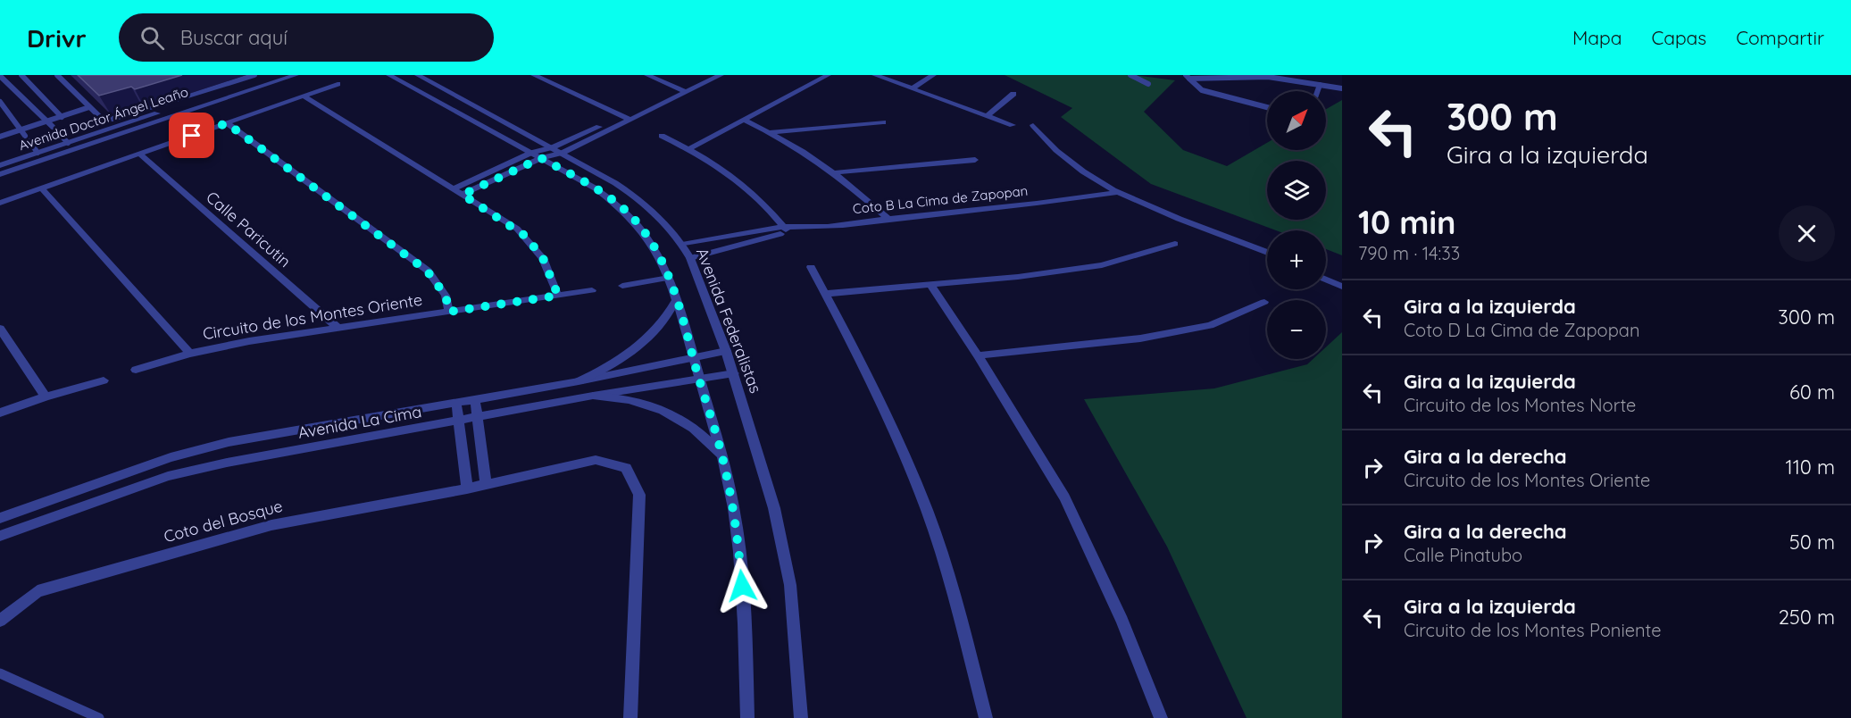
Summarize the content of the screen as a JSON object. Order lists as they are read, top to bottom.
{
  "streets": {
    "street": [
      "Avenida Doctor Ángel Leaño",
      "Coto B La Cima de Zapopan",
      "Calle Paricutin",
      "Circuito de los Montes Oriente",
      "Avenida Federalistas",
      "Avenida La Cima",
      "Coto del Bosque"
    ]
  },
  "crossings": [
    ["Coto B La Cima de Zapopan", "Avenida Federalistas"],
    ["Calle Paricutin", "Circuito de los Montes Oriente"],
    ["Avenida Federalistas", "Avenida La Cima"]
  ],
  "north": "top right",
  "page": {
    "header": "Drivr",
    "search": "Buscar aquí",
    "nav": ["Mapa", "Capas", "Compartir"],
    "turn": ["300 m", "Gira a la izquierda"],
    "map_buttons": ["+", "−"],
    "heading": ["10 min", "790 m · 14:33"],
    "list": [
      {
        "name": "Gira a la izquierda",
        "note": "Coto D La Cima de Zapopan",
        "value": "300 m"
      },
      {
        "name": "Gira a la izquierda",
        "note": "Circuito de los Montes Norte",
        "value": "60 m"
      },
      {
        "name": "Gira a la derecha",
        "note": "Circuito de los Montes Oriente",
        "value": "110 m"
      },
      {
        "name": "Gira a la derecha",
        "note": "Calle Pinatubo",
        "value": "50 m"
      },
      {
        "name": "Gira a la izquierda",
        "note": "Circuito de los Montes Poniente",
        "value": "250 m"
      }
    ]
  }
}
